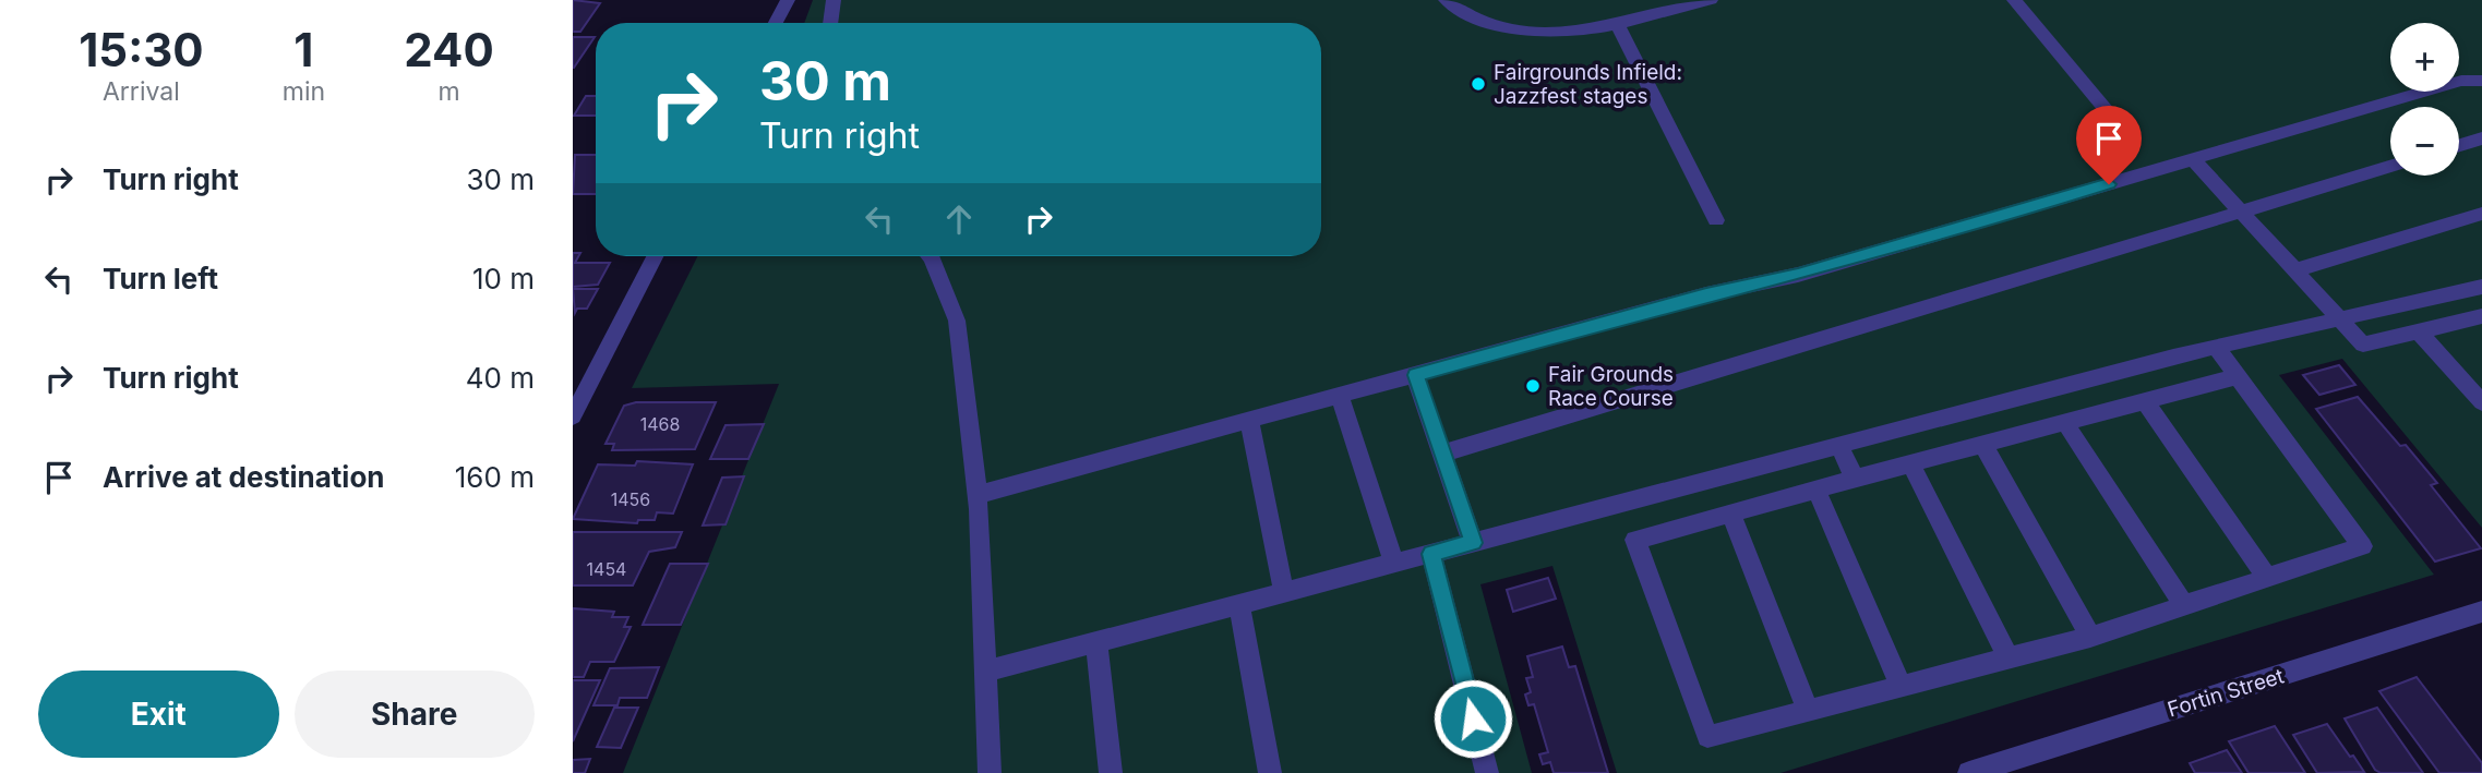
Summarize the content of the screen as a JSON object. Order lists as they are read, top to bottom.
{
  "streets": {
    "street": ["Fortin Street"]
  },
  "places": ["Fairgrounds Infield: Jazzfest stages", "Fair Grounds Race Course"],
  "house_numbers": ["1468", "1456", "1454"],
  "page": {
    "eta": [
      "15:30",
      "Arrival",
      "1",
      "min",
      "240",
      "m"
    ],
    "map_buttons": ["+", "−"],
    "turn": ["30 m", "Turn right"],
    "list": [
      {
        "name": "Turn right",
        "value": "30 m"
      },
      {
        "name": "Turn left",
        "value": "10 m"
      },
      {
        "name": "Turn right",
        "value": "40 m"
      },
      {
        "name": "Arrive at destination",
        "value": "160 m"
      }
    ],
    "buttons": ["Exit", "Share"]
  }
}
